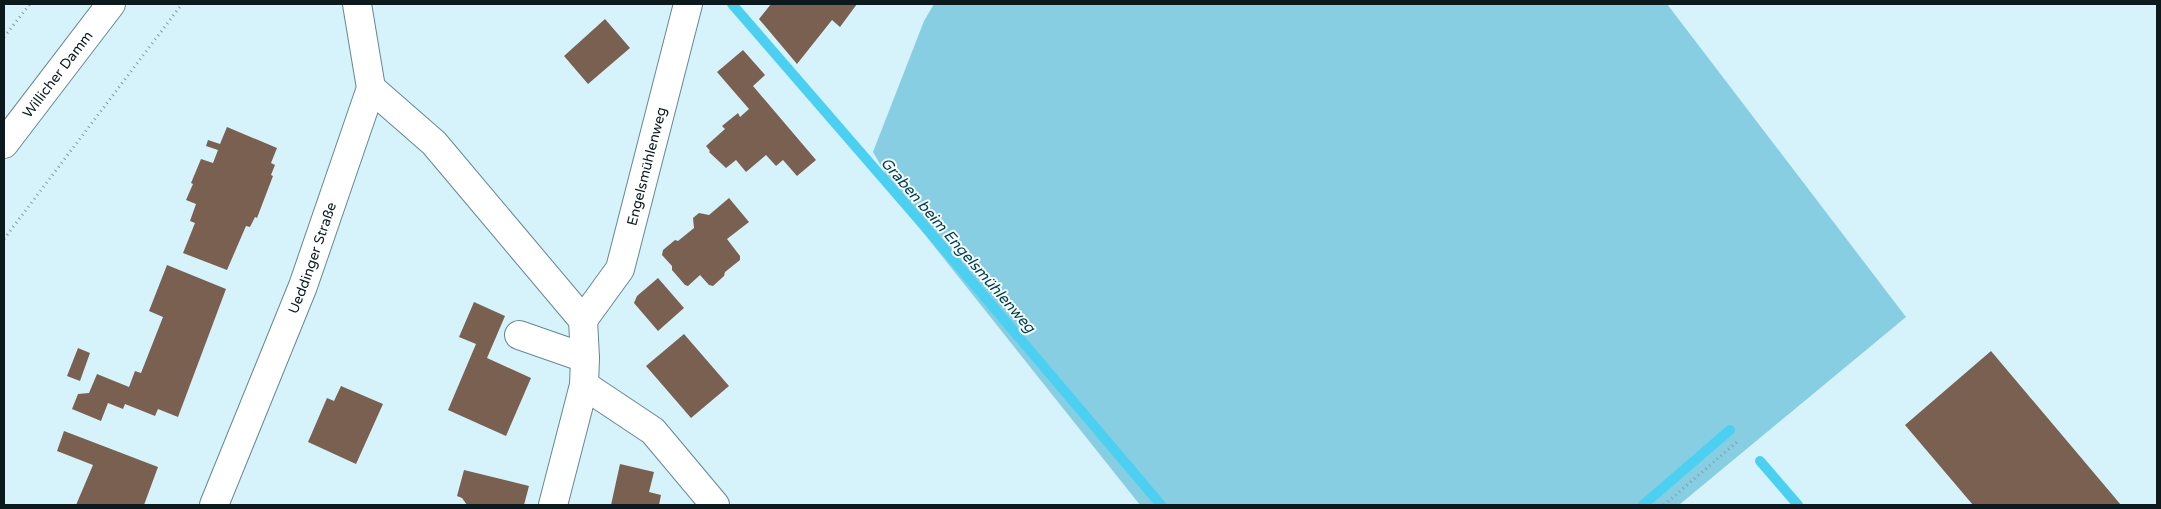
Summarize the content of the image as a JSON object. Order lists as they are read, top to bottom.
{
  "streets": {
    "street": ["Willicher Damm", "Engelsmühlenweg", "Ueddinger Straße"]
  },
  "water": ["Graben beim Engelsmühlenweg"]
}
